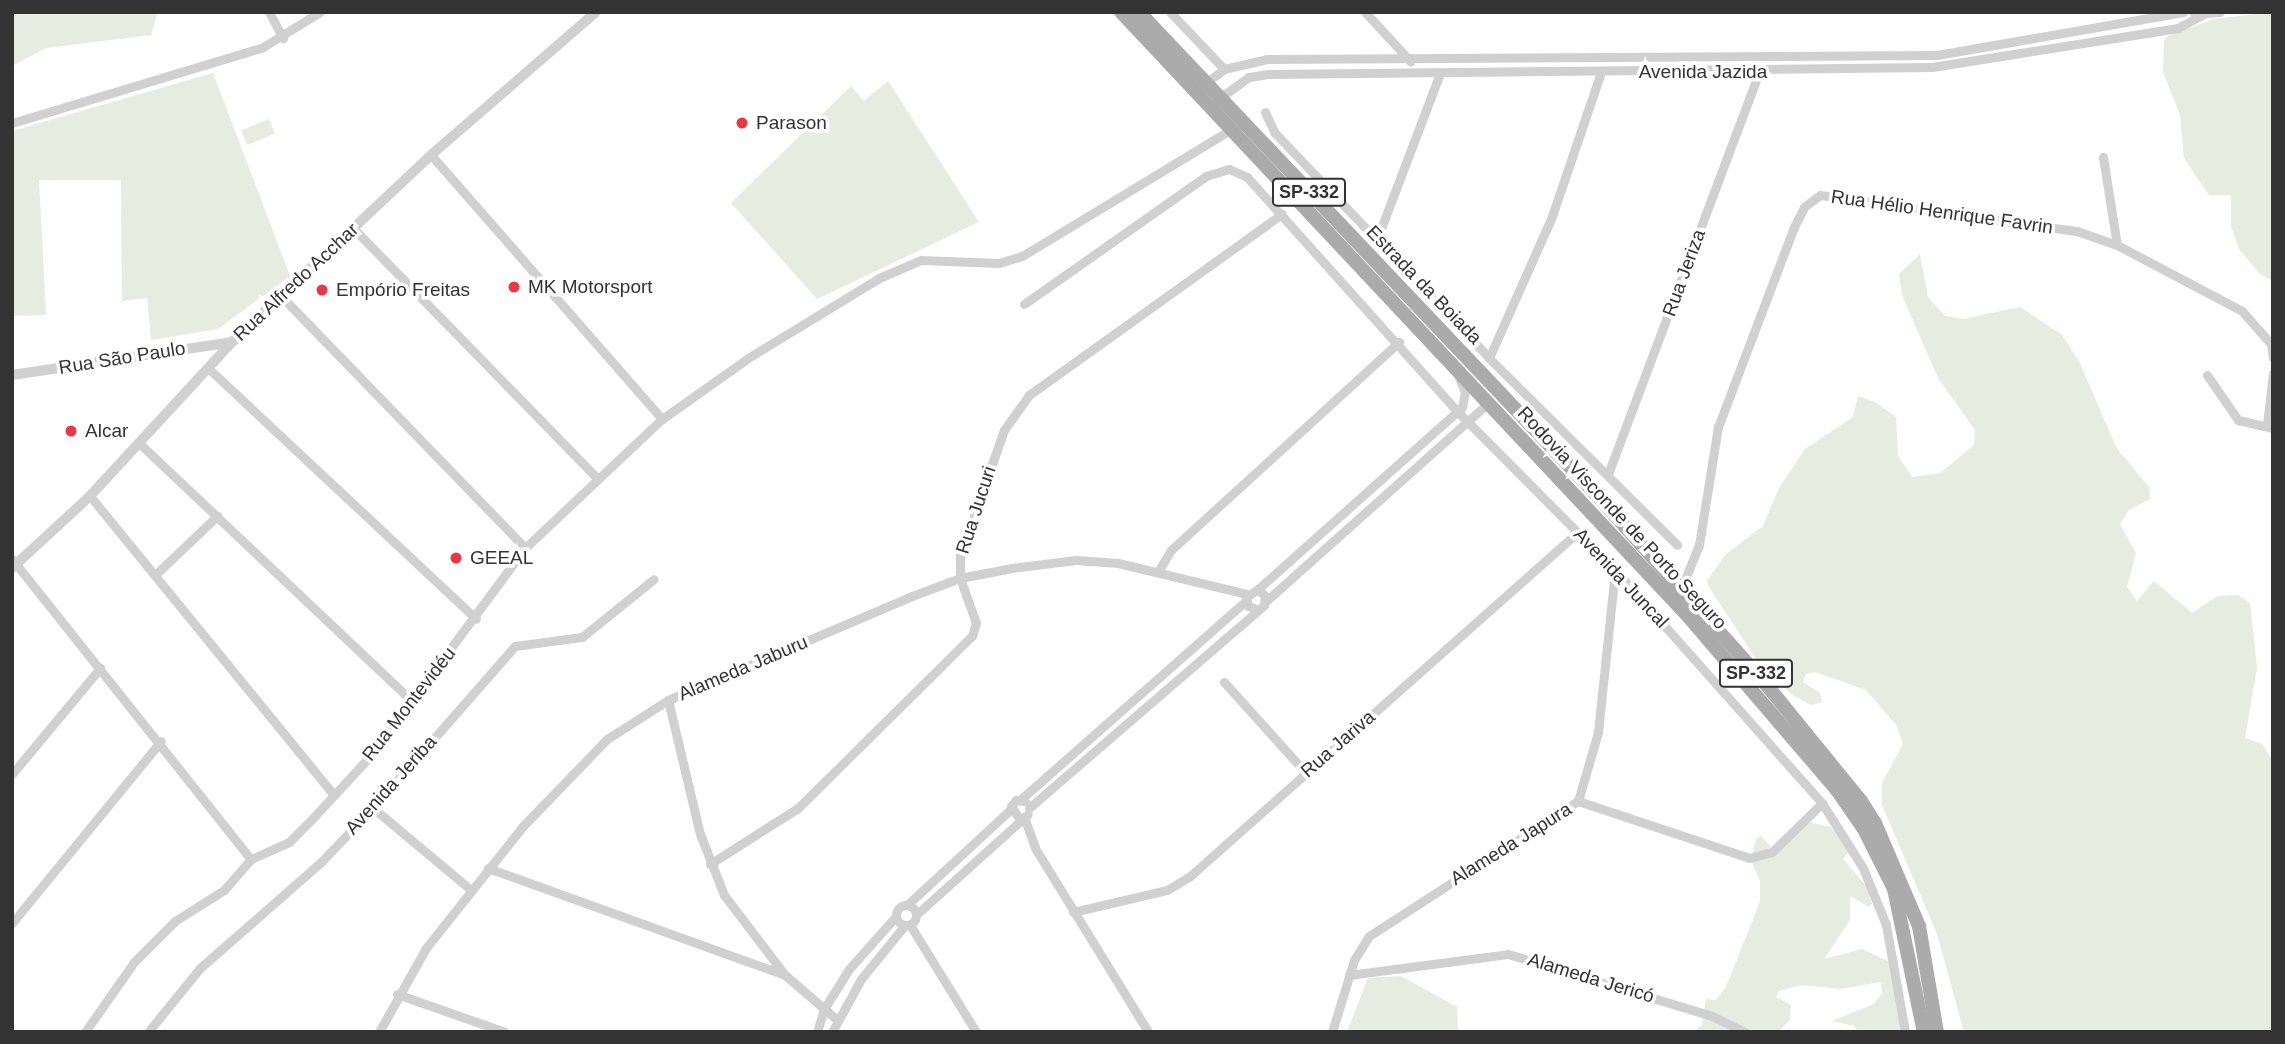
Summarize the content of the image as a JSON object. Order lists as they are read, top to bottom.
{
  "streets": {
    "main road": ["SP-332", "Estrada da Boiada", "Rodovia Visconde de Porto Seguro"],
    "street": [
      "Avenida Jazida",
      "Rua Hélio Henrique Favrin",
      "Rua Jeriza",
      "Rua Alfredo Acchar",
      "Rua São Paulo",
      "Rua Jucuri",
      "Avenida Juncal",
      "Alameda Jaburu",
      "Rua Montevidéu",
      "Rua Jariva",
      "Avenida Jeriba",
      "Alameda Japura",
      "Alameda Jericó"
    ]
  },
  "crossings": [
    ["Avenida Jazida", "Rua Jeriza"],
    ["Avenida Jazida", "Estrada da Boiada"],
    ["Rua Hélio Henrique Favrin", "Rodovia Visconde de Porto Seguro"],
    ["Rua Alfredo Acchar", "Rua São Paulo"],
    ["Estrada da Boiada", "Rodovia Visconde de Porto Seguro"],
    ["Estrada da Boiada", "Rua Montevidéu"],
    ["Rua Jucuri", "Avenida Juncal"],
    ["Rua Jucuri", "Alameda Jaburu"],
    ["Avenida Juncal", "Rua Jariva"],
    ["Avenida Juncal", "Alameda Japura"],
    ["Alameda Japura", "Alameda Jericó"]
  ],
  "places": [
    "Parason",
    "MK Motorsport",
    "Empório Freitas",
    "Alcar",
    "GEEAL"
  ]
}
